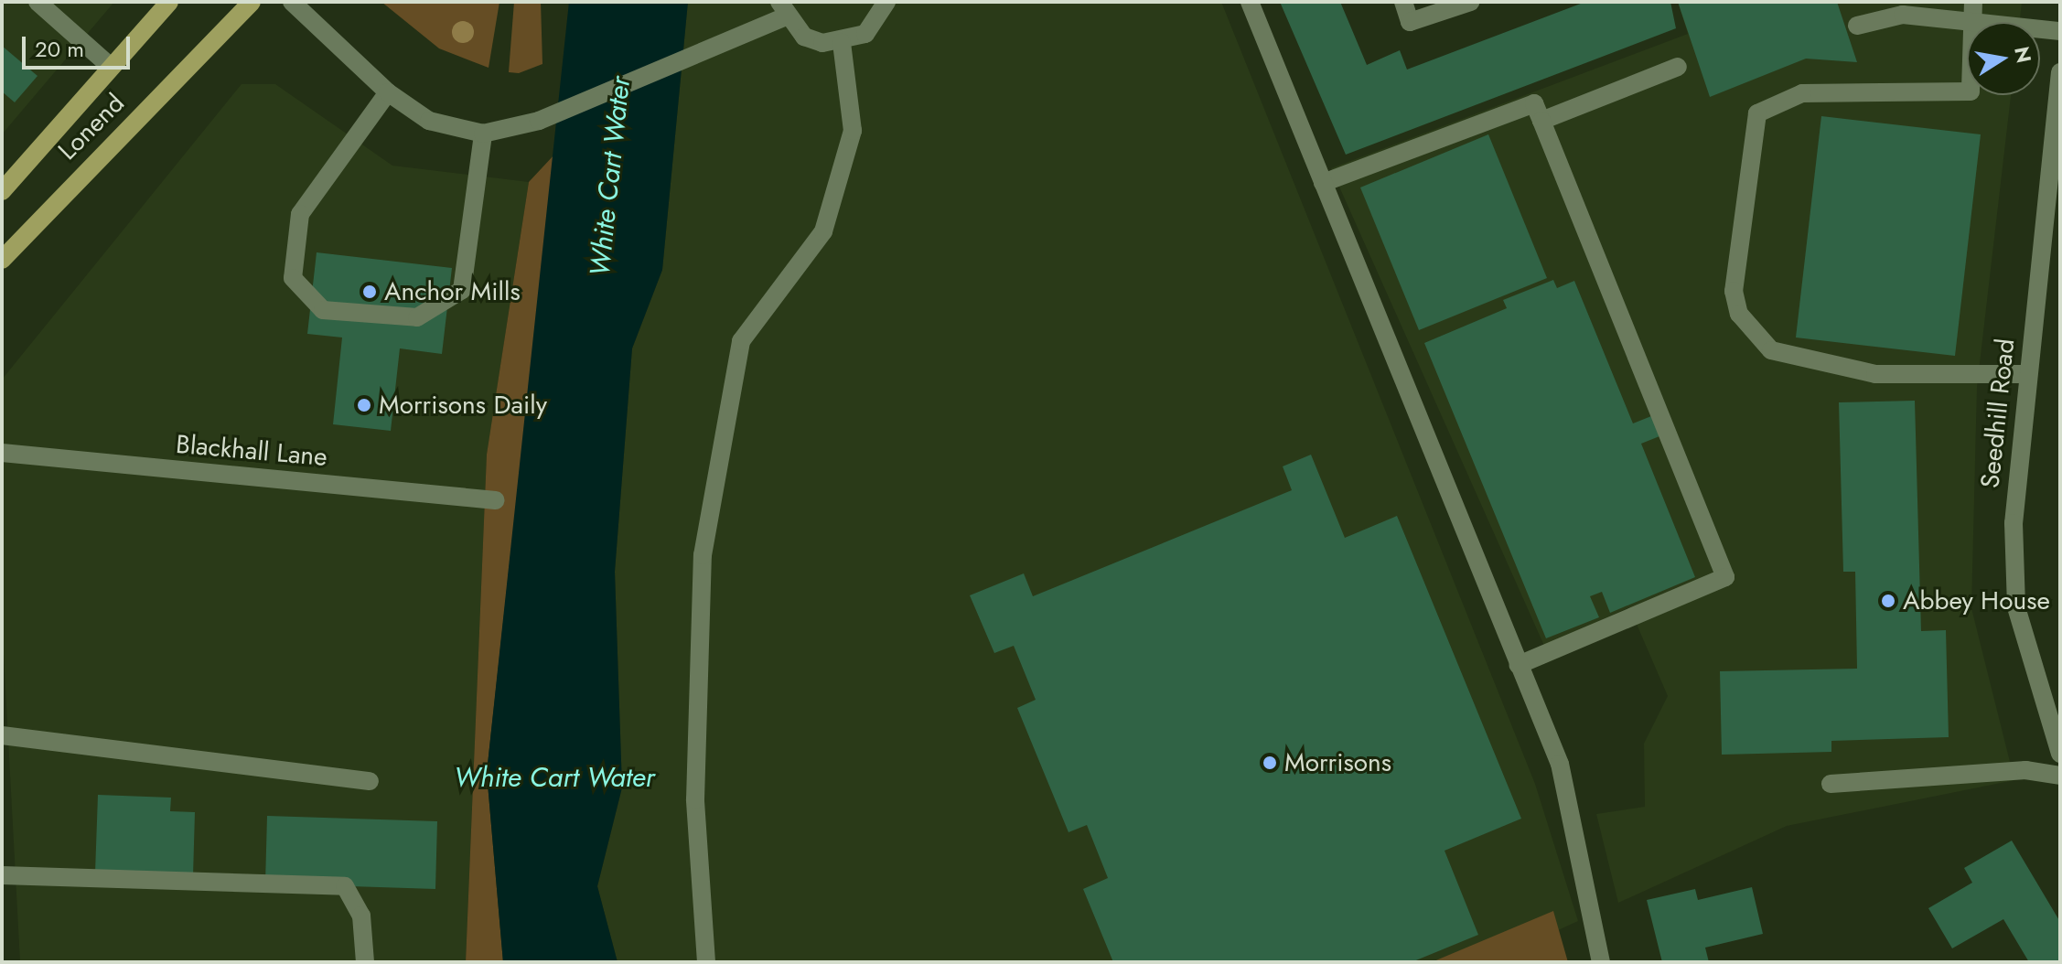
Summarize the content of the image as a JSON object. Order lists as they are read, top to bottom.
{
  "streets": {
    "main road": ["Lonend"],
    "street": ["Seedhill Road", "Blackhall Lane"]
  },
  "water": ["White Cart Water"],
  "places": [
    "Anchor Mills",
    "Morrisons Daily",
    "Abbey House",
    "Morrisons"
  ],
  "scale_bar": "20 m",
  "north": "right"
}
